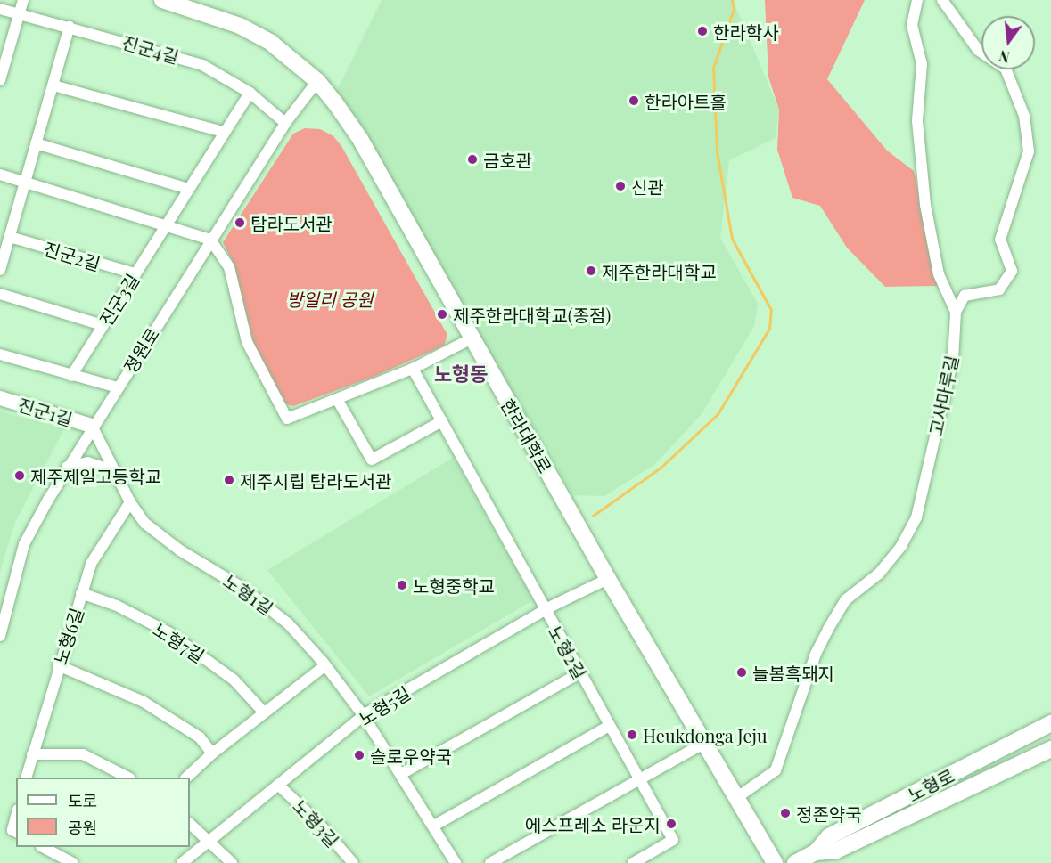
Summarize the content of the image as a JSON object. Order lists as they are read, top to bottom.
{
  "streets": {
    "main road": ["한라대학로", "노형로"],
    "street": [
      "진군4길",
      "진군2길",
      "진군3길",
      "정원로",
      "고사마루길",
      "진군1길",
      "노형1길",
      "노형6길",
      "노형7길",
      "노형2길",
      "노형5길",
      "노형3길"
    ]
  },
  "crossings": [
    ["진군4길", "진군3길"],
    ["진군4길", "정원로"],
    ["진군2길", "진군3길"],
    ["정원로", "진군1길"],
    ["정원로", "한라대학로"],
    ["정원로", "노형1길"],
    ["고사마루길", "한라대학로"],
    ["진군1길", "노형1길"],
    ["한라대학로", "노형5길"],
    ["노형1길", "노형6길"],
    ["노형1길", "노형5길"],
    ["노형6길", "노형7길"],
    ["노형2길", "노형5길"],
    ["노형5길", "노형3길"]
  ],
  "districts": ["노형동"],
  "parks": ["방일리 공원"],
  "places": [
    "한라학사",
    "한라아트홀",
    "금호관",
    "신관",
    "탐라도서관",
    "제주한라대학교",
    "제주한라대학교(종점)",
    "제주제일고등학교",
    "제주시립 탐라도서관",
    "노형중학교",
    "늘봄흑돼지",
    "Heukdonga Jeju",
    "슬로우약국",
    "정존약국",
    "에스프레소 라운지"
  ],
  "legend": ["도로", "공원"],
  "north": "bottom"
}
